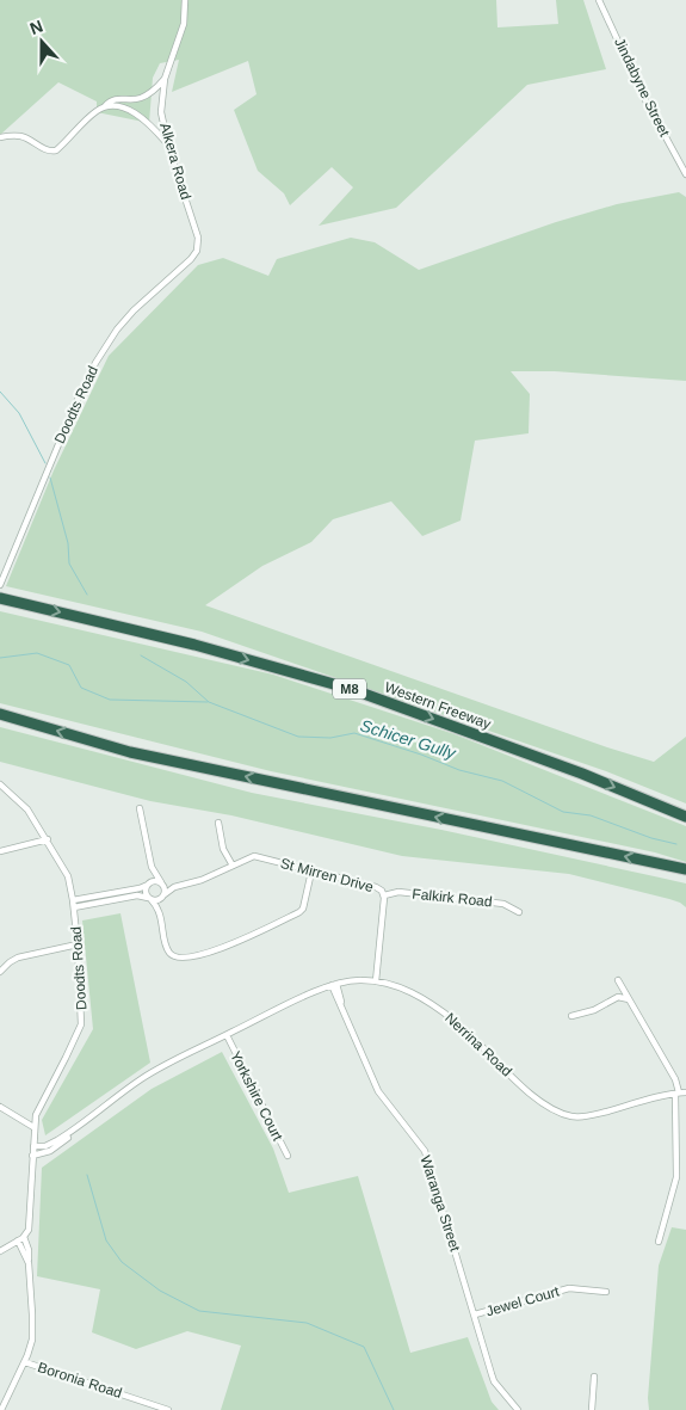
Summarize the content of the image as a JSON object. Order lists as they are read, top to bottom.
{
  "streets": {
    "highway": ["M8", "Western Freeway"],
    "street": [
      "Jindabyne Street",
      "Alkera Road",
      "Doodts Road",
      "St Mirren Drive",
      "Falkirk Road",
      "Nerrina Road",
      "Yorkshire Court",
      "Waranga Street",
      "Jewel Court",
      "Boronia Road"
    ]
  },
  "crossings": [
    ["Alkera Road", "Doodts Road"],
    ["Doodts Road", "Nerrina Road"],
    ["Doodts Road", "Boronia Road"],
    ["St Mirren Drive", "Falkirk Road"],
    ["St Mirren Drive", "Nerrina Road"],
    ["Nerrina Road", "Yorkshire Court"],
    ["Nerrina Road", "Waranga Street"],
    ["Waranga Street", "Jewel Court"]
  ],
  "water": ["Schicer Gully"],
  "north": "top"
}
